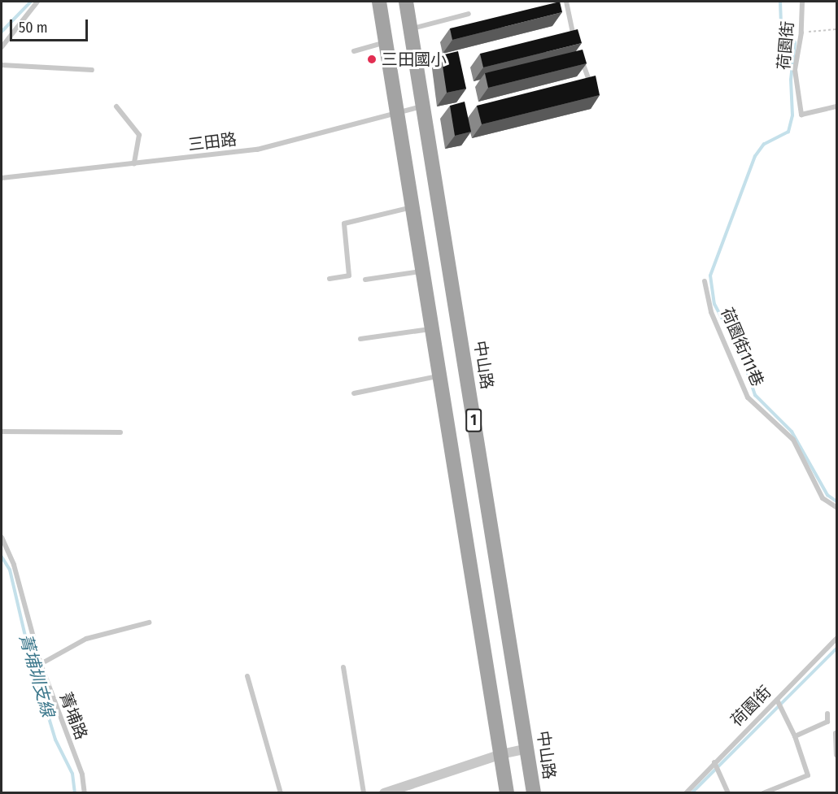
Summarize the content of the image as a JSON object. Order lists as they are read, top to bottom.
{
  "streets": {
    "main road": ["中山路", "1"],
    "lane": [
      "荷園街",
      "三田路",
      "荷園街111巷",
      "菁埔路"
    ]
  },
  "crossings": [
    ["三田路", "中山路"],
    ["三田路", "1"]
  ],
  "water": ["菁埔圳支線"],
  "places": ["三田國小"],
  "scale_bar": "50 m"
}
